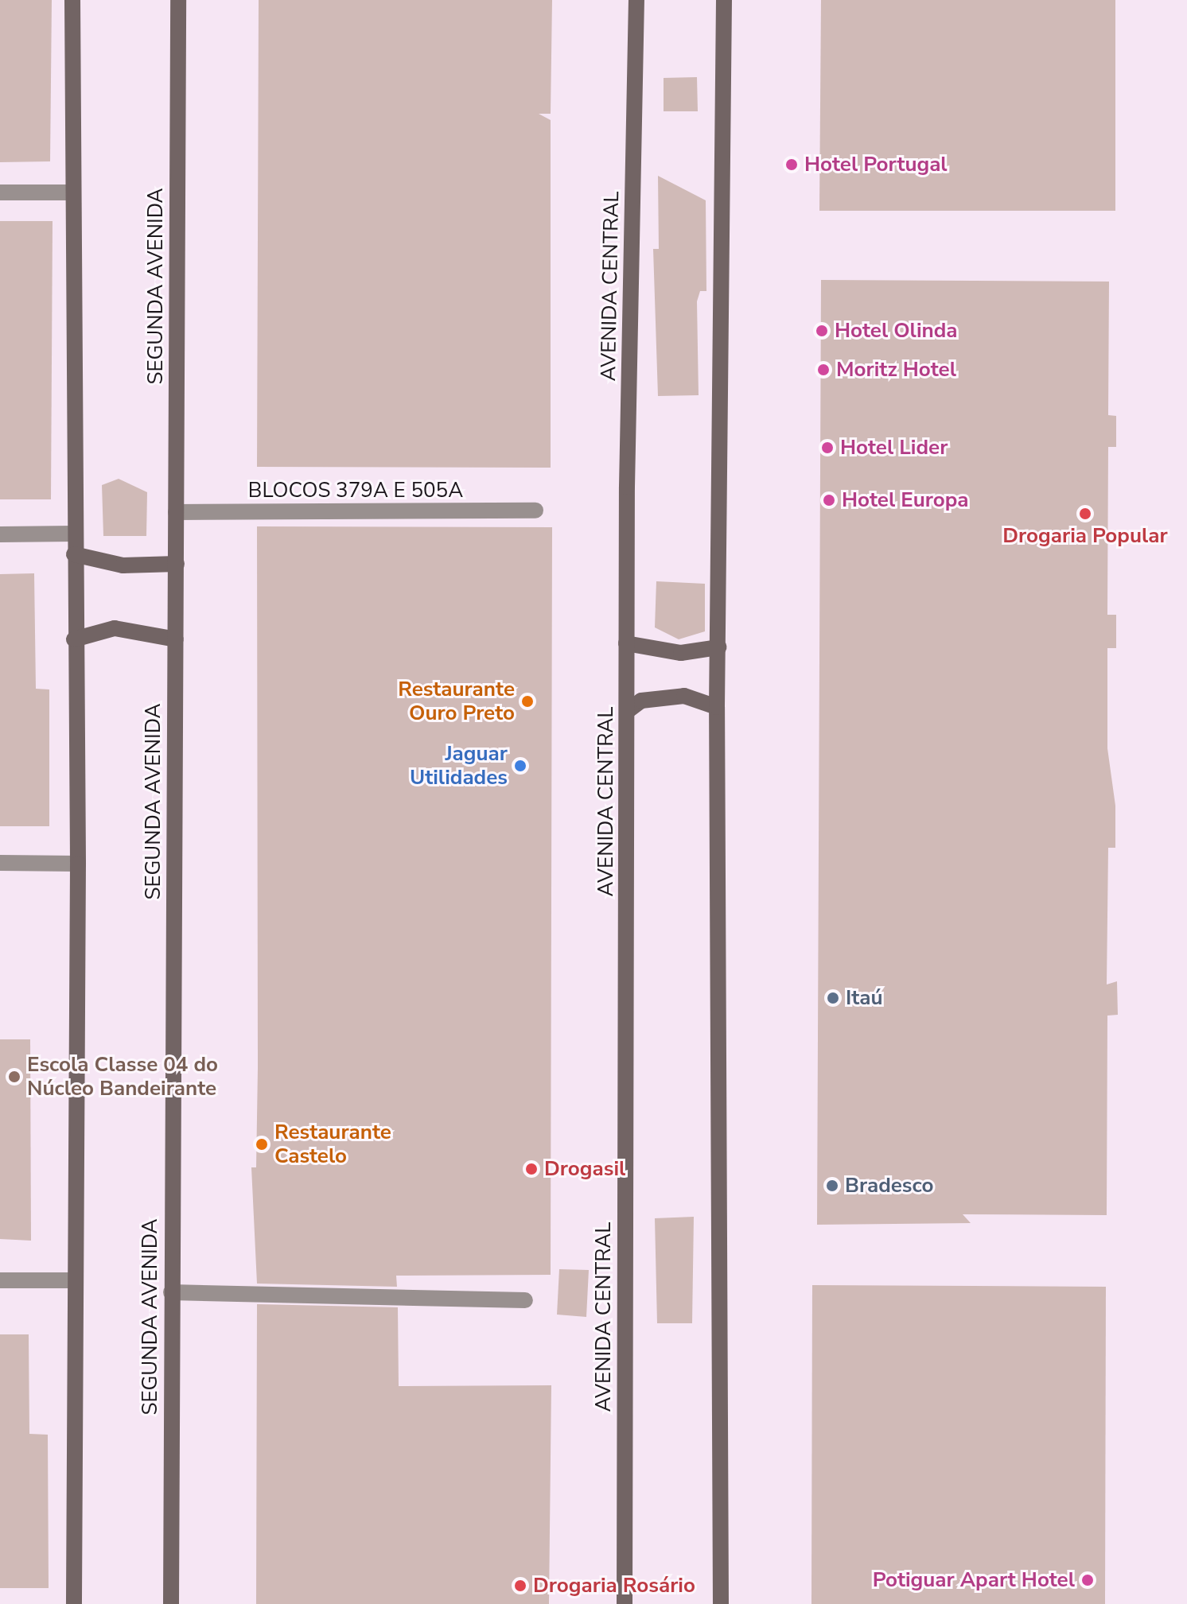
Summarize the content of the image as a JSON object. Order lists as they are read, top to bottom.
{
  "streets": {
    "street": ["SEGUNDA AVENIDA", "AVENIDA CENTRAL", "BLOCOS 379A E 505A"]
  },
  "crossings": [
    ["SEGUNDA AVENIDA", "BLOCOS 379A E 505A"]
  ],
  "places": [
    "Hotel Portugal",
    "Hotel Olinda",
    "Moritz Hotel",
    "Hotel Lider",
    "Hotel Europa",
    "Drogaria Popular",
    "Restaurante Ouro Preto",
    "Jaguar Utilidades",
    "Itaú",
    "Escola Classe 04 do Núcleo Bandeirante",
    "Restaurante Castelo",
    "Drogasil",
    "Bradesco",
    "Potiguar Apart Hotel",
    "Drogaria Rosário"
  ]
}
